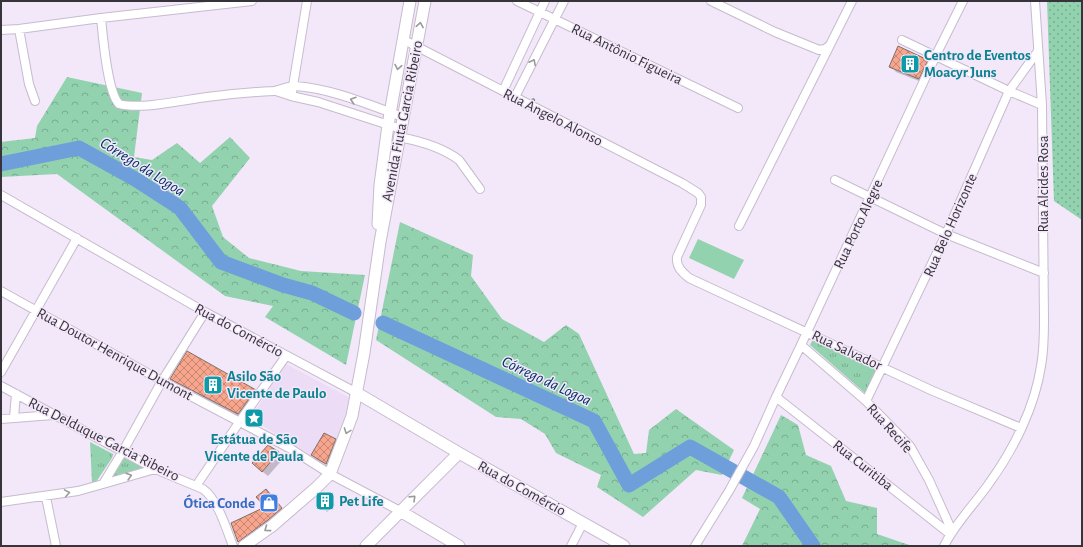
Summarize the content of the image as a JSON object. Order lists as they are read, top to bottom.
{
  "streets": {
    "main road": ["Avenida Fiuta Garcia Ribeiro", "Rua do Comércio", "Rua Doutor Henrique Dumont"],
    "street": [
      "Rua Antônio Figueira",
      "Rua Ângelo Alonso",
      "Rua Alcides Rosa",
      "Rua Porto Alegre",
      "Rua Belo Horizonte",
      "Rua Salvador",
      "Rua Recife",
      "Rua Delduque Garcia Ribeiro",
      "Rua Curitiba"
    ]
  },
  "crossings": [
    ["Rua Ângelo Alonso", "Avenida Fiuta Garcia Ribeiro"],
    ["Rua Ângelo Alonso", "Rua Salvador"],
    ["Avenida Fiuta Garcia Ribeiro", "Rua do Comércio"],
    ["Avenida Fiuta Garcia Ribeiro", "Rua Doutor Henrique Dumont"],
    ["Rua Alcides Rosa", "Rua Belo Horizonte"],
    ["Rua Alcides Rosa", "Rua Salvador"],
    ["Rua Alcides Rosa", "Rua Recife"],
    ["Rua Alcides Rosa", "Rua Curitiba"],
    ["Rua Porto Alegre", "Rua Salvador"],
    ["Rua Porto Alegre", "Rua Recife"],
    ["Rua Porto Alegre", "Rua Curitiba"],
    ["Rua Belo Horizonte", "Rua Salvador"],
    ["Rua Belo Horizonte", "Rua Recife"],
    ["Rua Recife", "Rua Curitiba"]
  ],
  "water": ["Córrego da Logoa"],
  "places": {
    "building": ["Centro de Eventos Moacyr Juns", "Asilo São Vicente de Paulo", "Pet Life"],
    "place": ["Estátua de São Vicente de Paula"],
    "shop": ["Ótica Conde"]
  }
}
